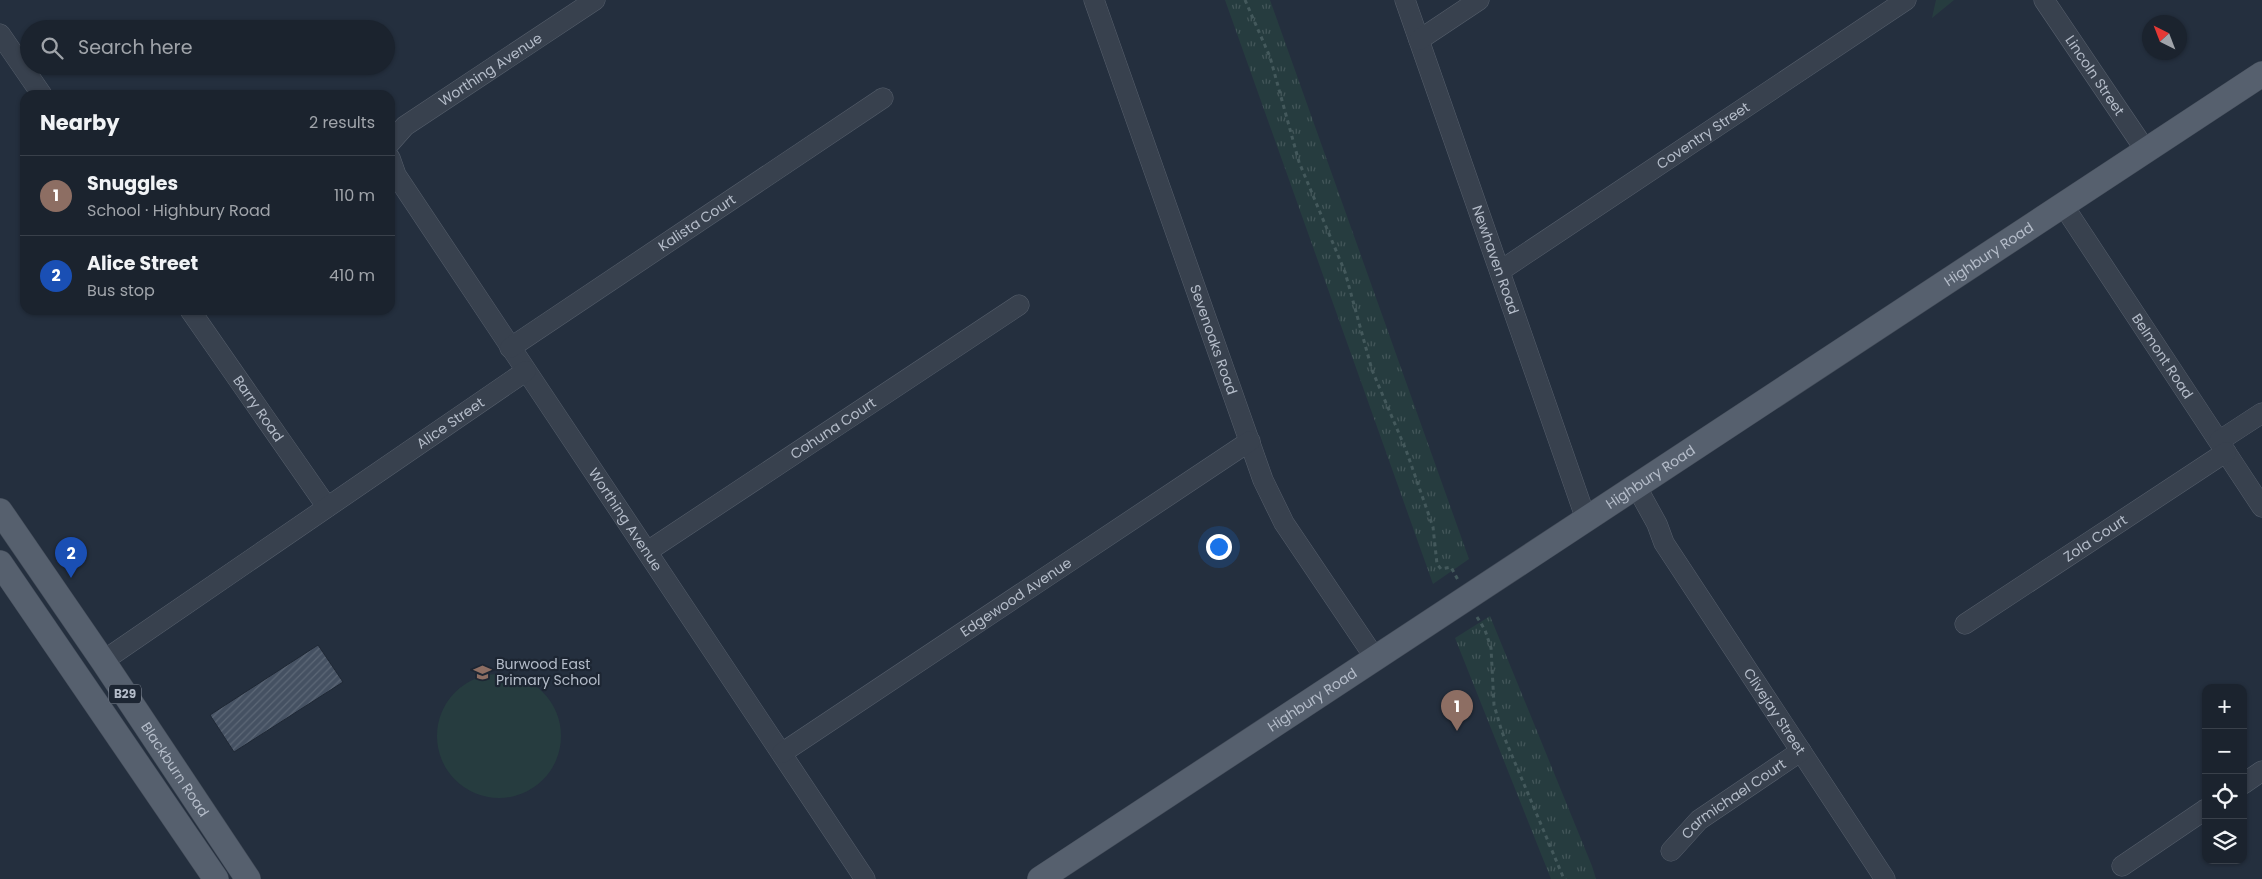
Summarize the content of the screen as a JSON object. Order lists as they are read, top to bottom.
{
  "streets": {
    "main road": ["Highbury Road", "B29", "Blackburn Road"],
    "street": [
      "Worthing Avenue",
      "Lincoln Street",
      "Coventry Street",
      "Kalista Court",
      "Newhaven Road",
      "Sevenoaks Road",
      "Belmont Road",
      "Barry Road",
      "Alice Street",
      "Cohuna Court",
      "Zola Court",
      "Edgewood Avenue",
      "Clivejay Street",
      "Carmichael Court"
    ]
  },
  "crossings": [
    ["Worthing Avenue", "Kalista Court"],
    ["Worthing Avenue", "Alice Street"],
    ["Worthing Avenue", "Cohuna Court"],
    ["Worthing Avenue", "Edgewood Avenue"],
    ["Lincoln Street", "Highbury Road"],
    ["Coventry Street", "Newhaven Road"],
    ["Highbury Road", "Newhaven Road"],
    ["Highbury Road", "Sevenoaks Road"],
    ["Highbury Road", "Belmont Road"],
    ["Highbury Road", "Clivejay Street"],
    ["Sevenoaks Road", "Edgewood Avenue"],
    ["Belmont Road", "Zola Court"],
    ["Barry Road", "Alice Street"],
    ["Alice Street", "Blackburn Road"],
    ["Clivejay Street", "Carmichael Court"]
  ],
  "places": {
    "school or university": ["Burwood East Primary School"]
  },
  "north": "top left",
  "page": {
    "search": "Search here",
    "heading": ["Nearby", "2 results"],
    "list": [
      {
        "mark": "1",
        "name": "Snuggles",
        "note": "School · Highbury Road",
        "value": "110 m"
      },
      {
        "mark": "2",
        "name": "Alice Street",
        "note": "Bus stop",
        "value": "410 m"
      }
    ],
    "pins": ["2", "1"],
    "map_buttons": ["+", "−"]
  }
}
